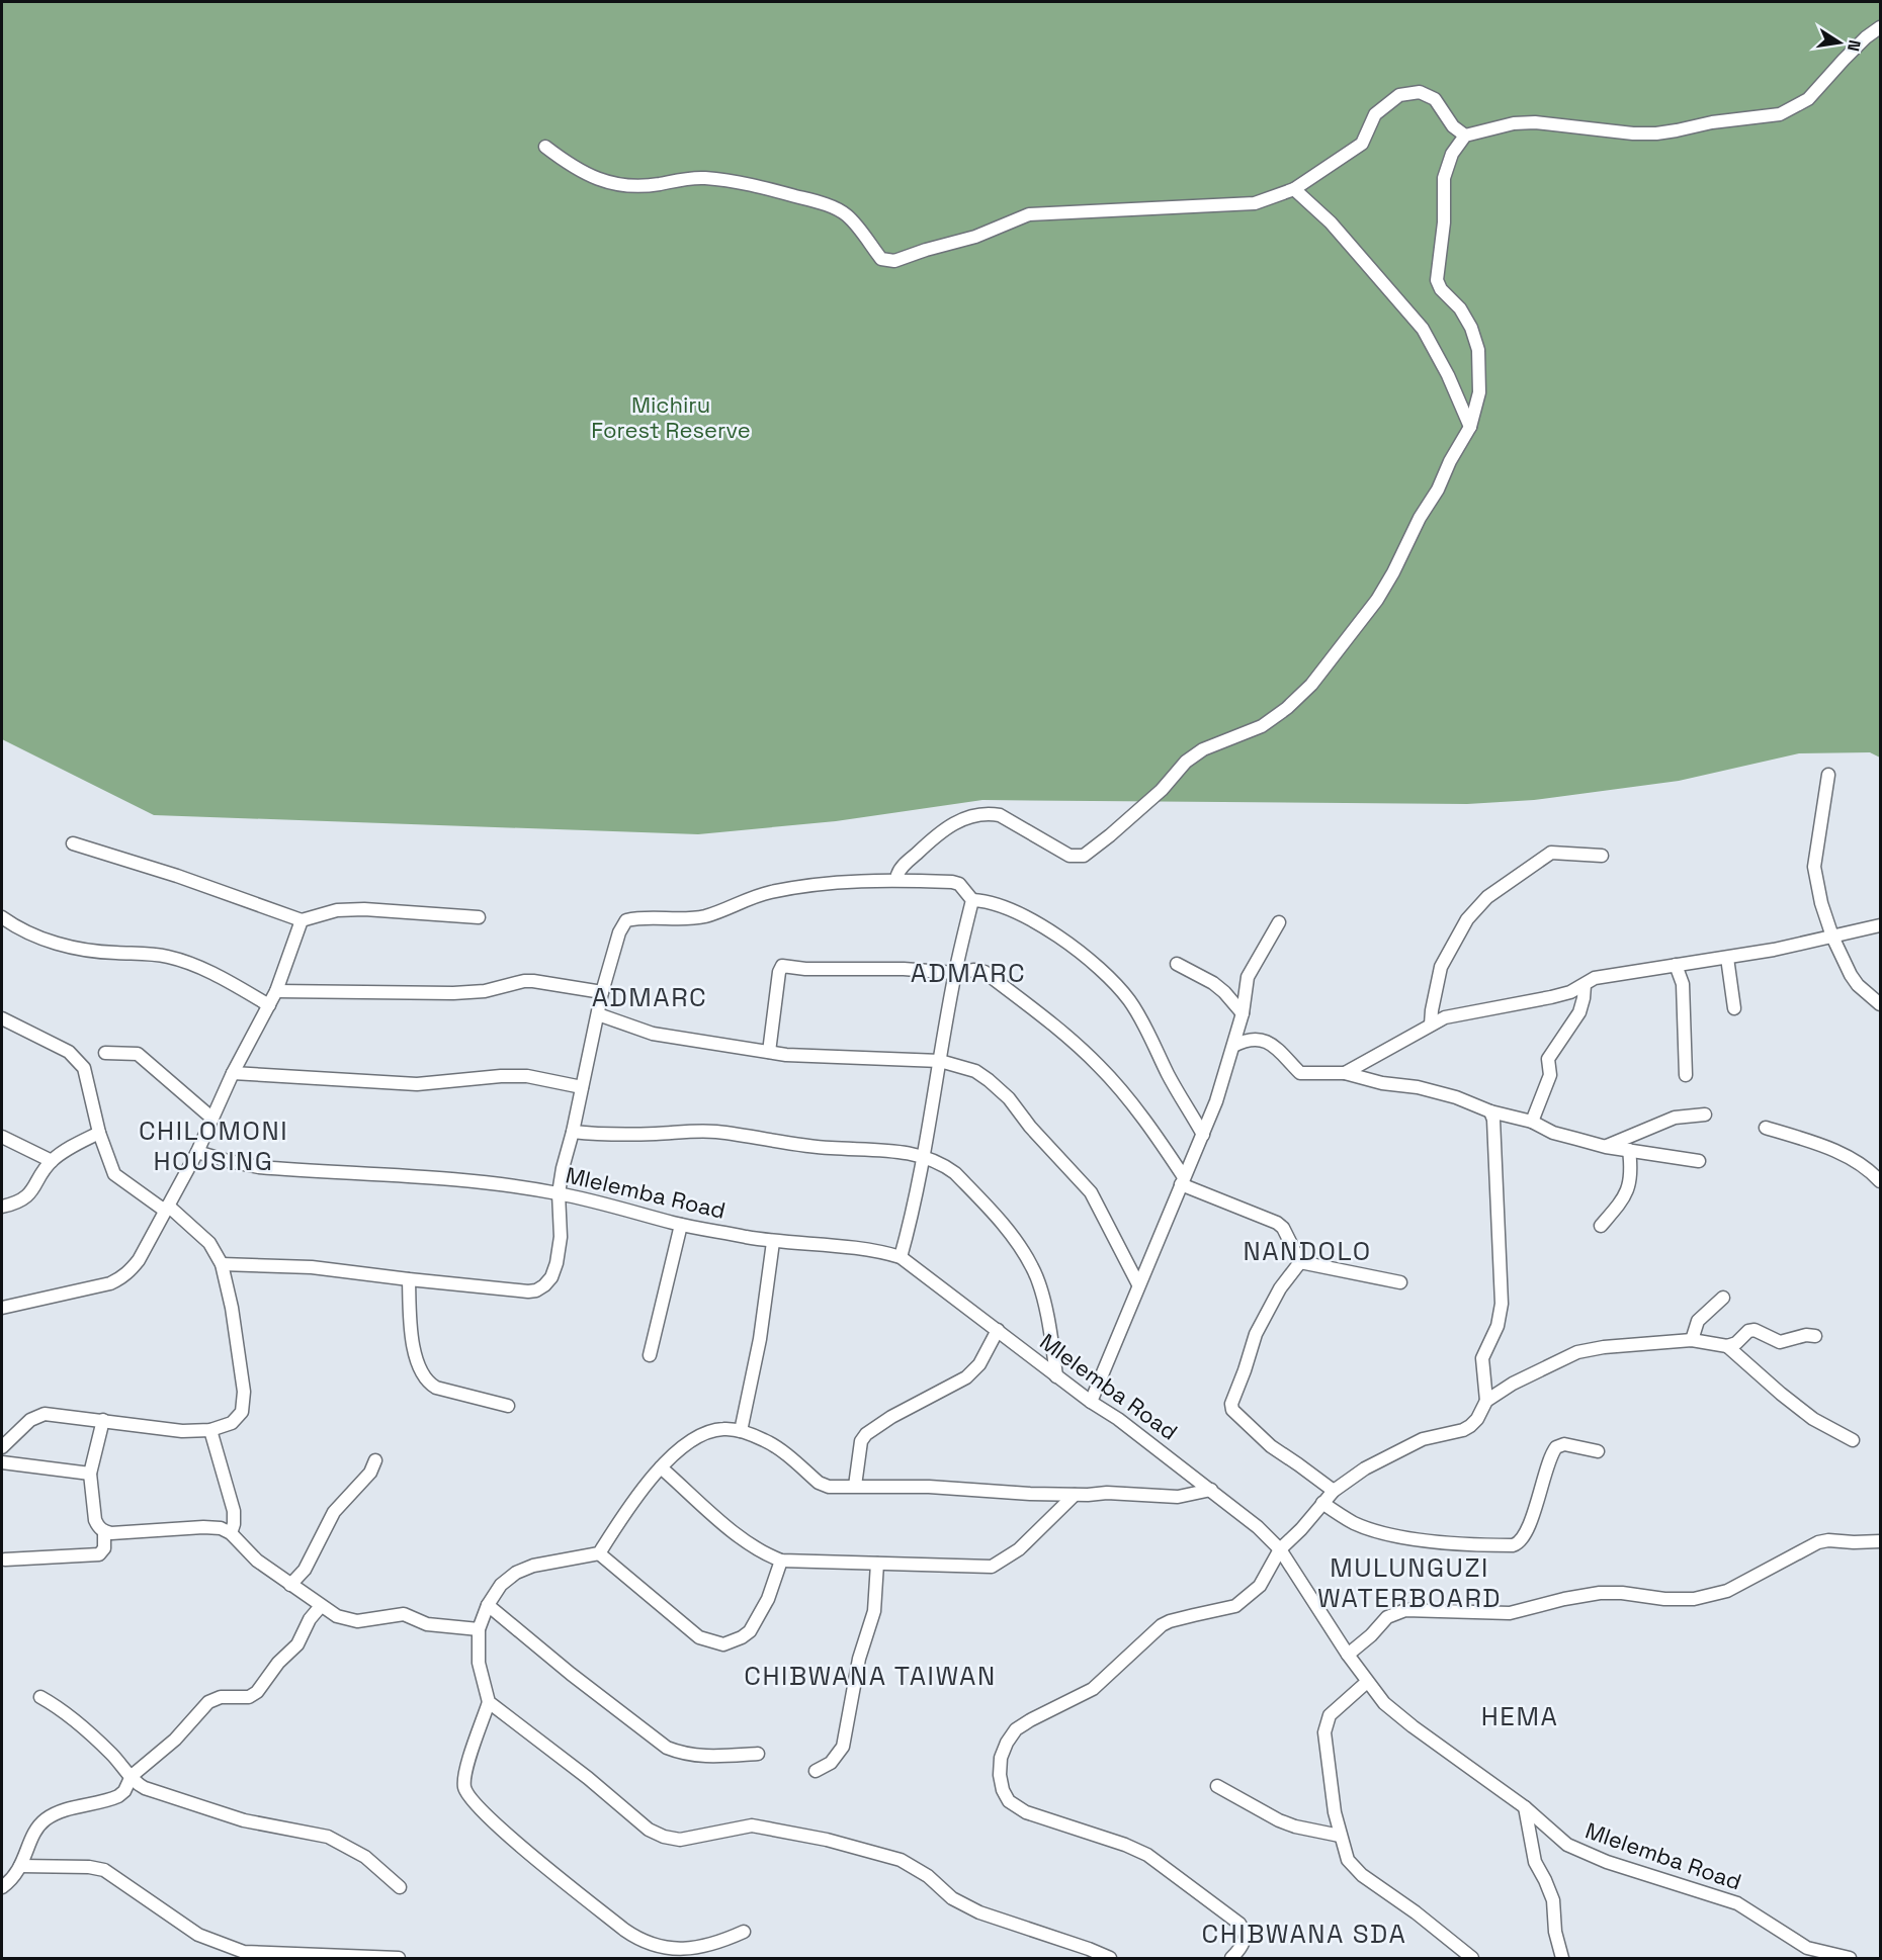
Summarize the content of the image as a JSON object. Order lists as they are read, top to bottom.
{
  "streets": {
    "street": ["Mlelemba Road"]
  },
  "districts": [
    "ADMARC",
    "ADMARC",
    "CHILOMONI HOUSING",
    "NANDOLO",
    "MULUNGUZI WATERBOARD",
    "CHIBWANA TAIWAN",
    "HEMA",
    "CHIBWANA SDA"
  ],
  "parks": ["Michiru Forest Reserve"],
  "north": "right"
}
